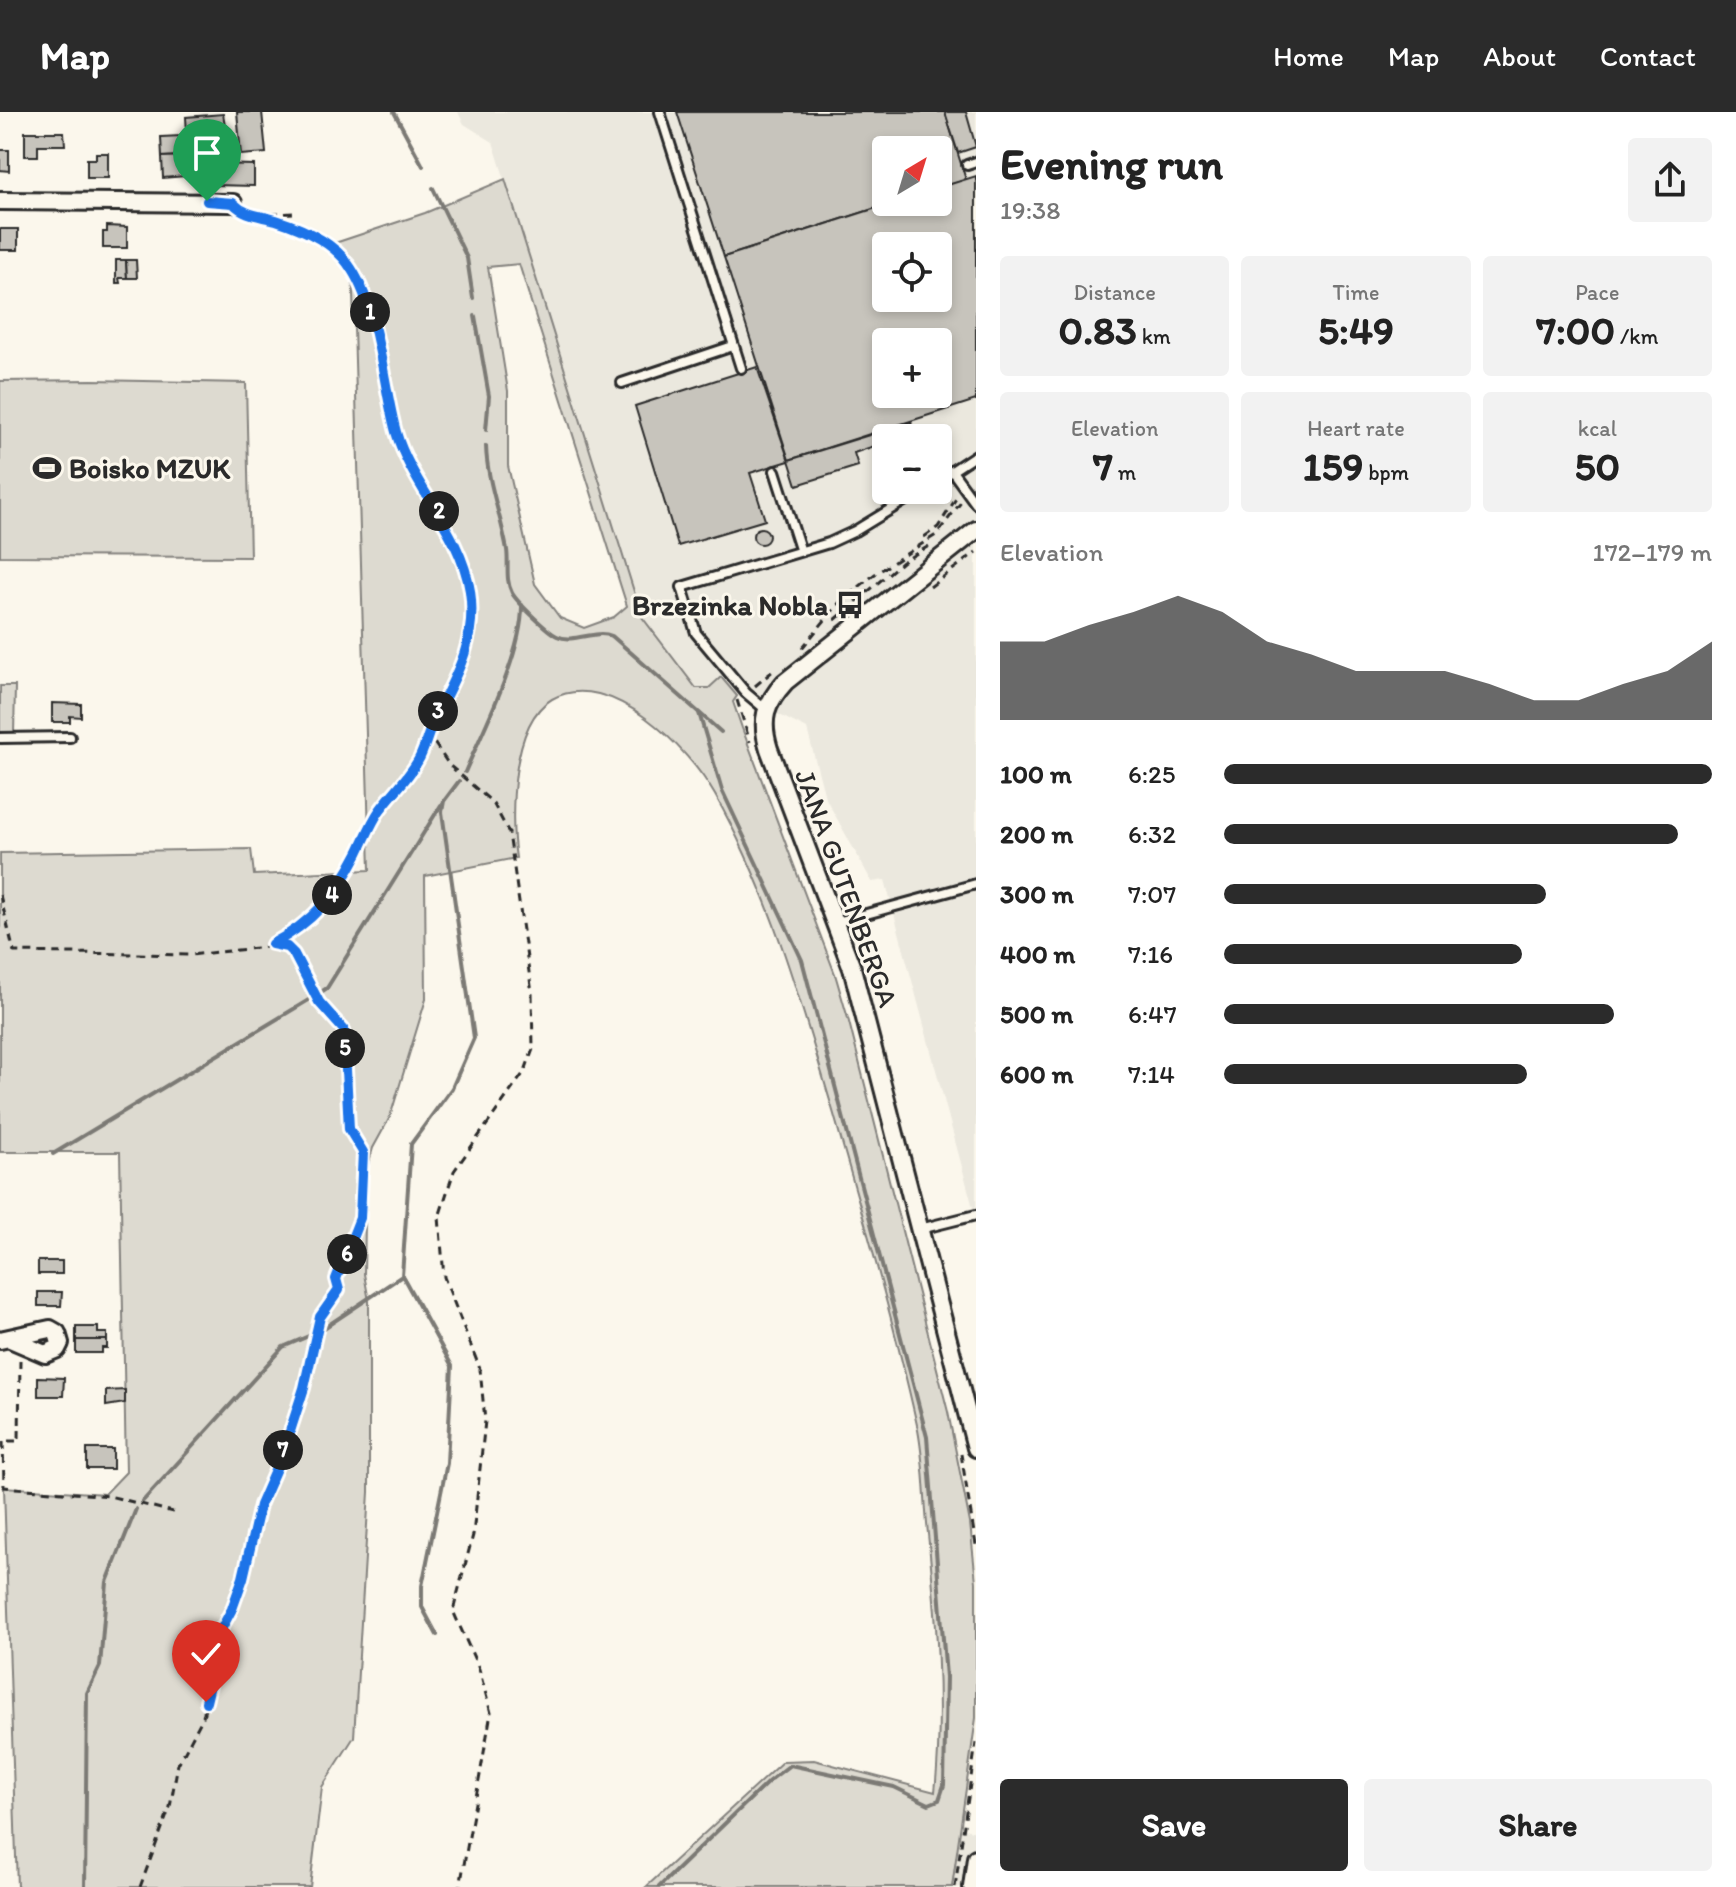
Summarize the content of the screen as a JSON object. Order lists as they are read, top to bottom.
{
  "streets": {
    "street": ["JANA GUTENBERGA"]
  },
  "places": {
    "sports": ["Boisko MZUK"],
    "bus stop": ["Brzezinka Nobla"]
  },
  "north": "top right",
  "page": {
    "header": "Map",
    "nav": [
      "Home",
      "Map",
      "About",
      "Contact"
    ],
    "heading": ["Evening run", "19:38"],
    "map_buttons": ["+", "−"],
    "stats": [
      ["Distance", "0.83 km"],
      ["Time", "5:49"],
      ["Pace", "7:00 /km"],
      ["Elevation", "7 m"],
      ["Heart rate", "159 bpm"],
      ["kcal", "50"]
    ],
    "pins": [
      "1",
      "2",
      "3",
      "4",
      "5",
      "6",
      "7"
    ],
    "chart": ["Elevation", "172–179 m"],
    "list": [
      {
        "name": "100 m",
        "note": "6:25"
      },
      {
        "name": "200 m",
        "note": "6:32"
      },
      {
        "name": "300 m",
        "note": "7:07"
      },
      {
        "name": "400 m",
        "note": "7:16"
      },
      {
        "name": "500 m",
        "note": "6:47"
      },
      {
        "name": "600 m",
        "note": "7:14"
      }
    ],
    "buttons": ["Save", "Share"]
  }
}
